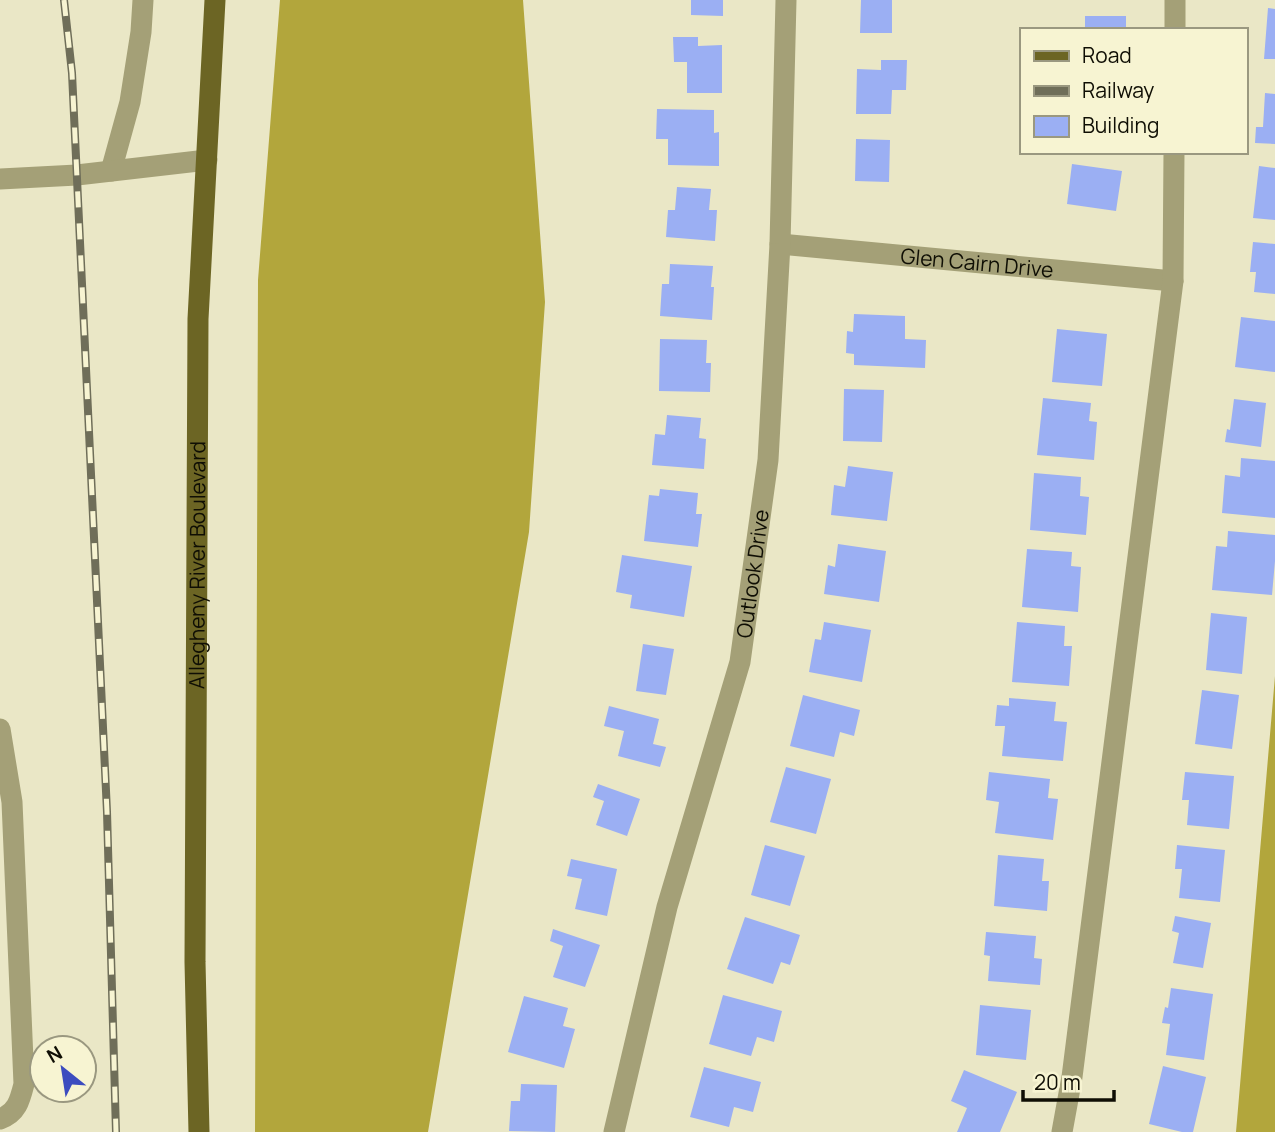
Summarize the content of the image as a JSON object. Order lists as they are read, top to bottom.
{
  "streets": {
    "main road": ["Allegheny River Boulevard"],
    "street": ["Glen Cairn Drive", "Outlook Drive"]
  },
  "crossings": [
    ["Glen Cairn Drive", "Outlook Drive"]
  ],
  "legend": ["Road", "Railway", "Building"],
  "scale_bar": "20 m",
  "north": "top left"
}
